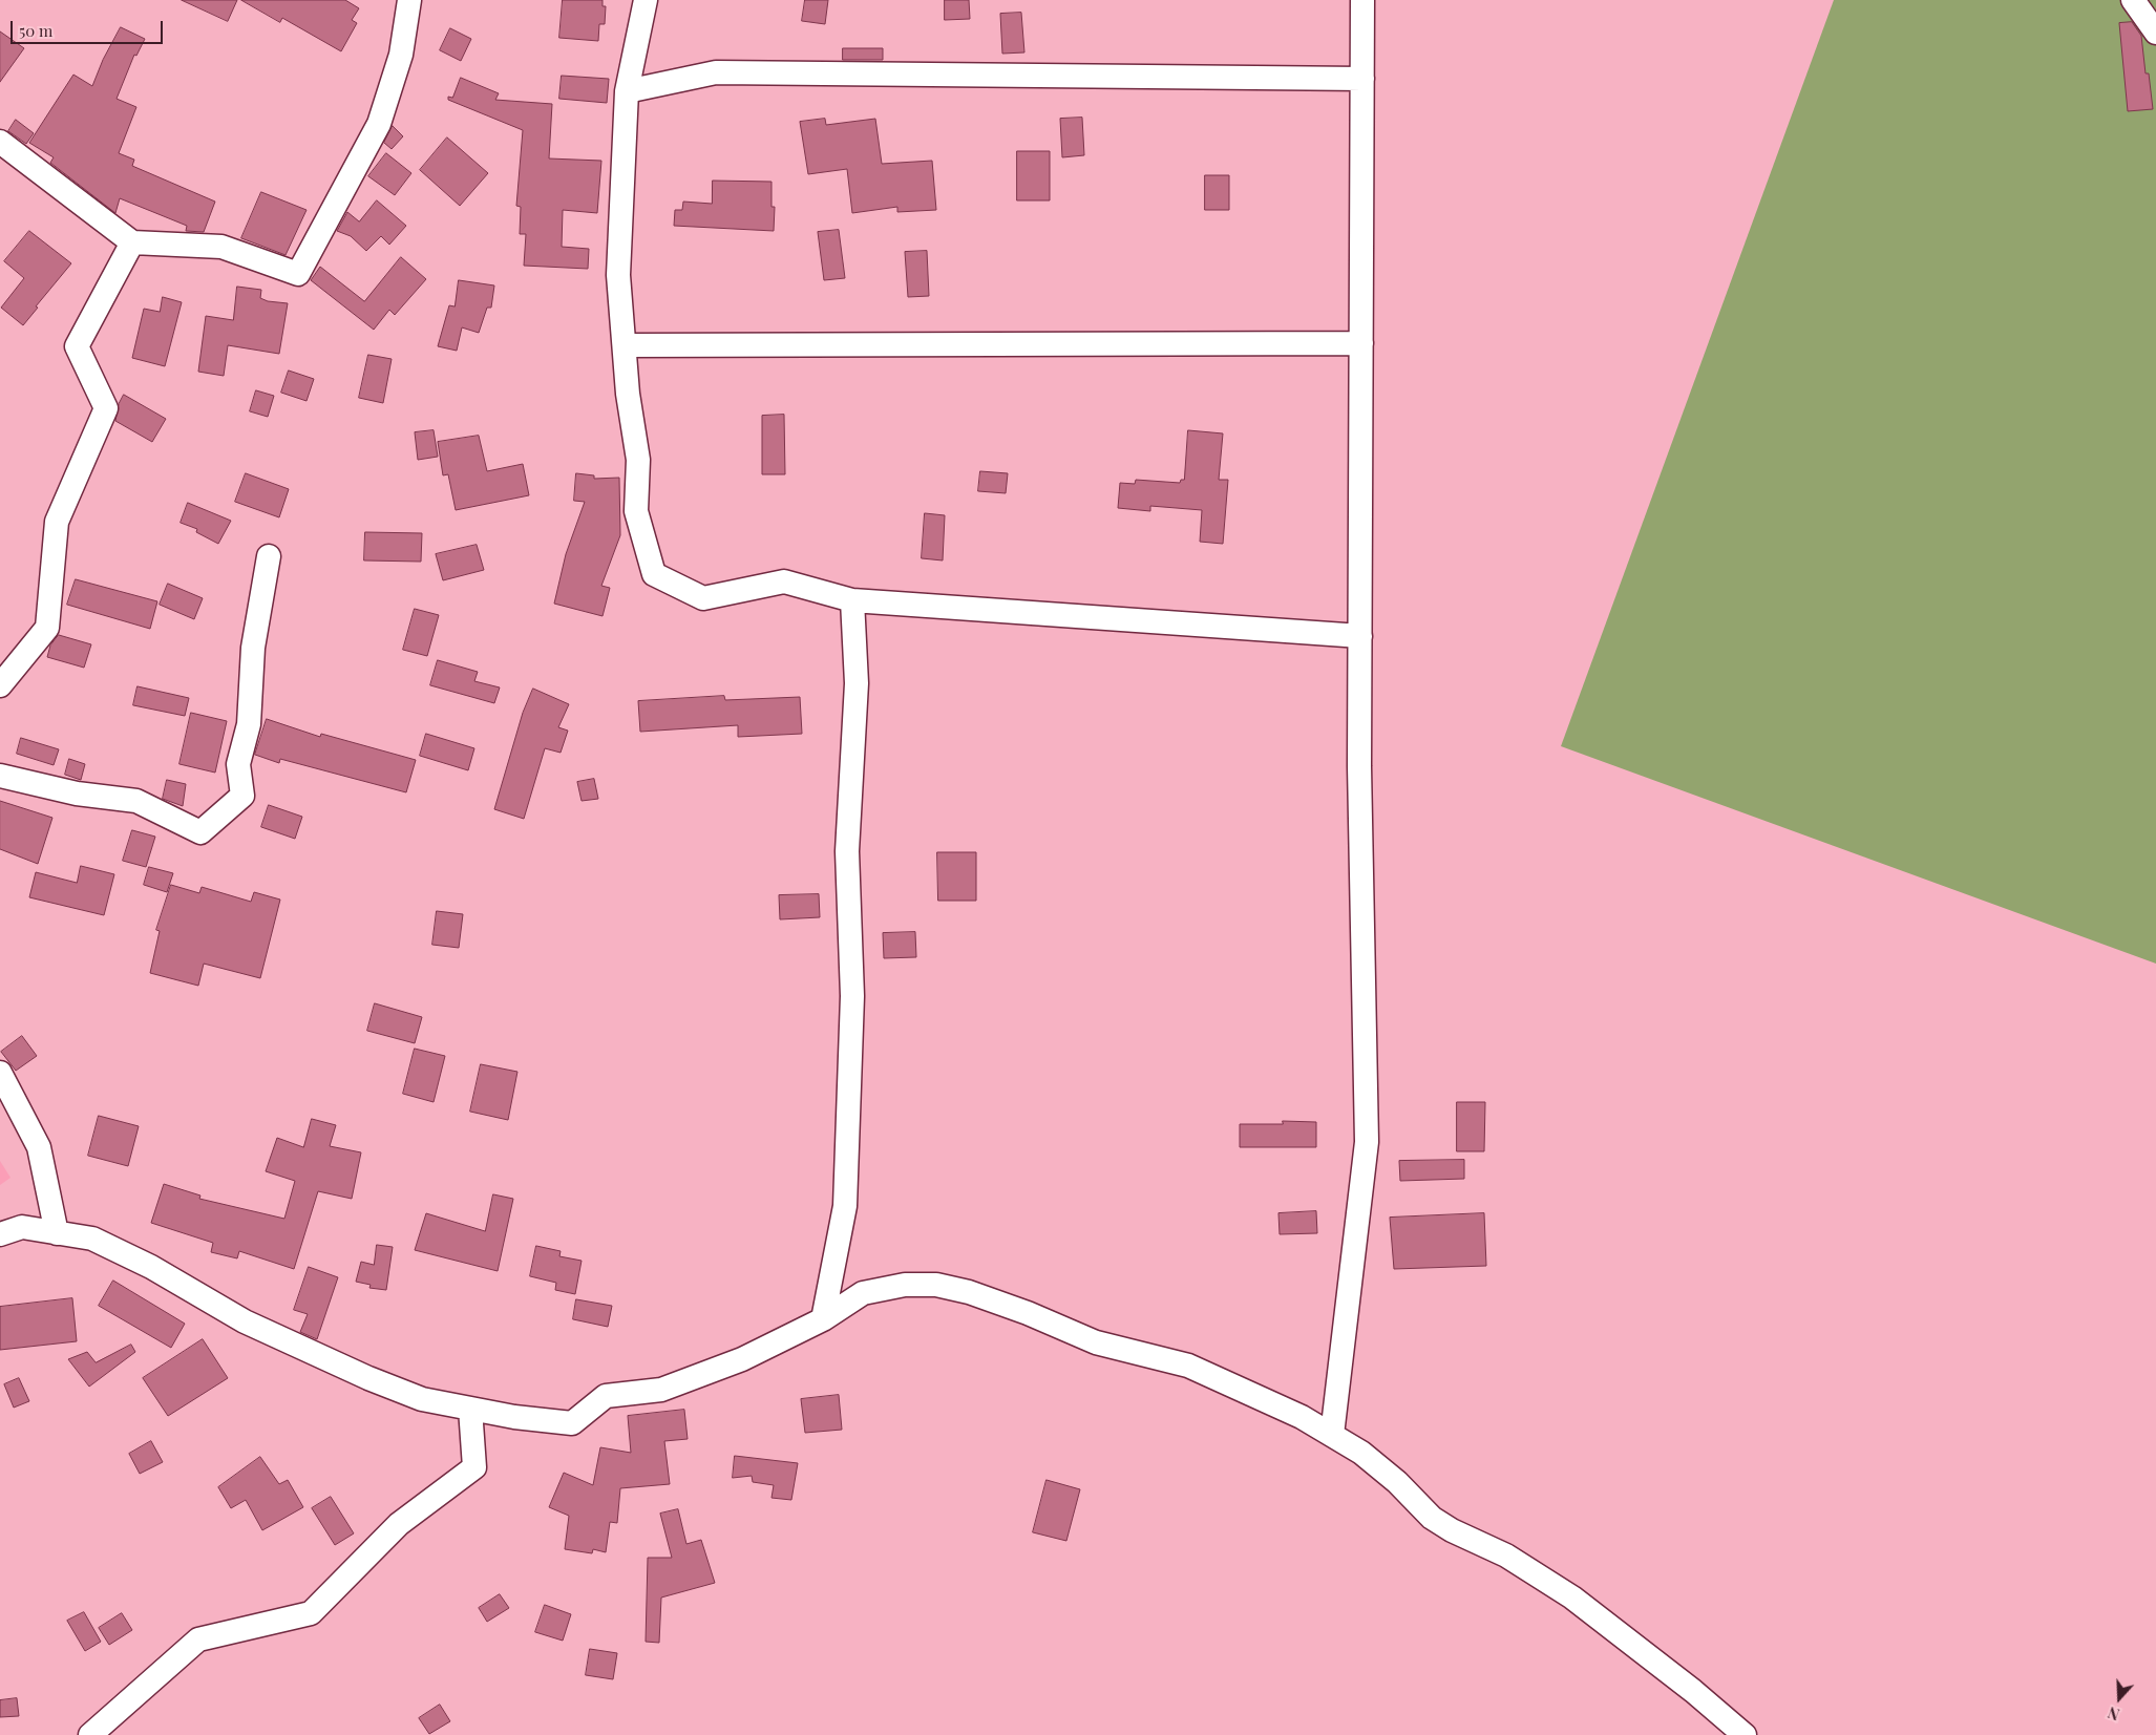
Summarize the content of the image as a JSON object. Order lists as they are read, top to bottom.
{
  "scale_bar": "50 m",
  "north": "bottom"
}
